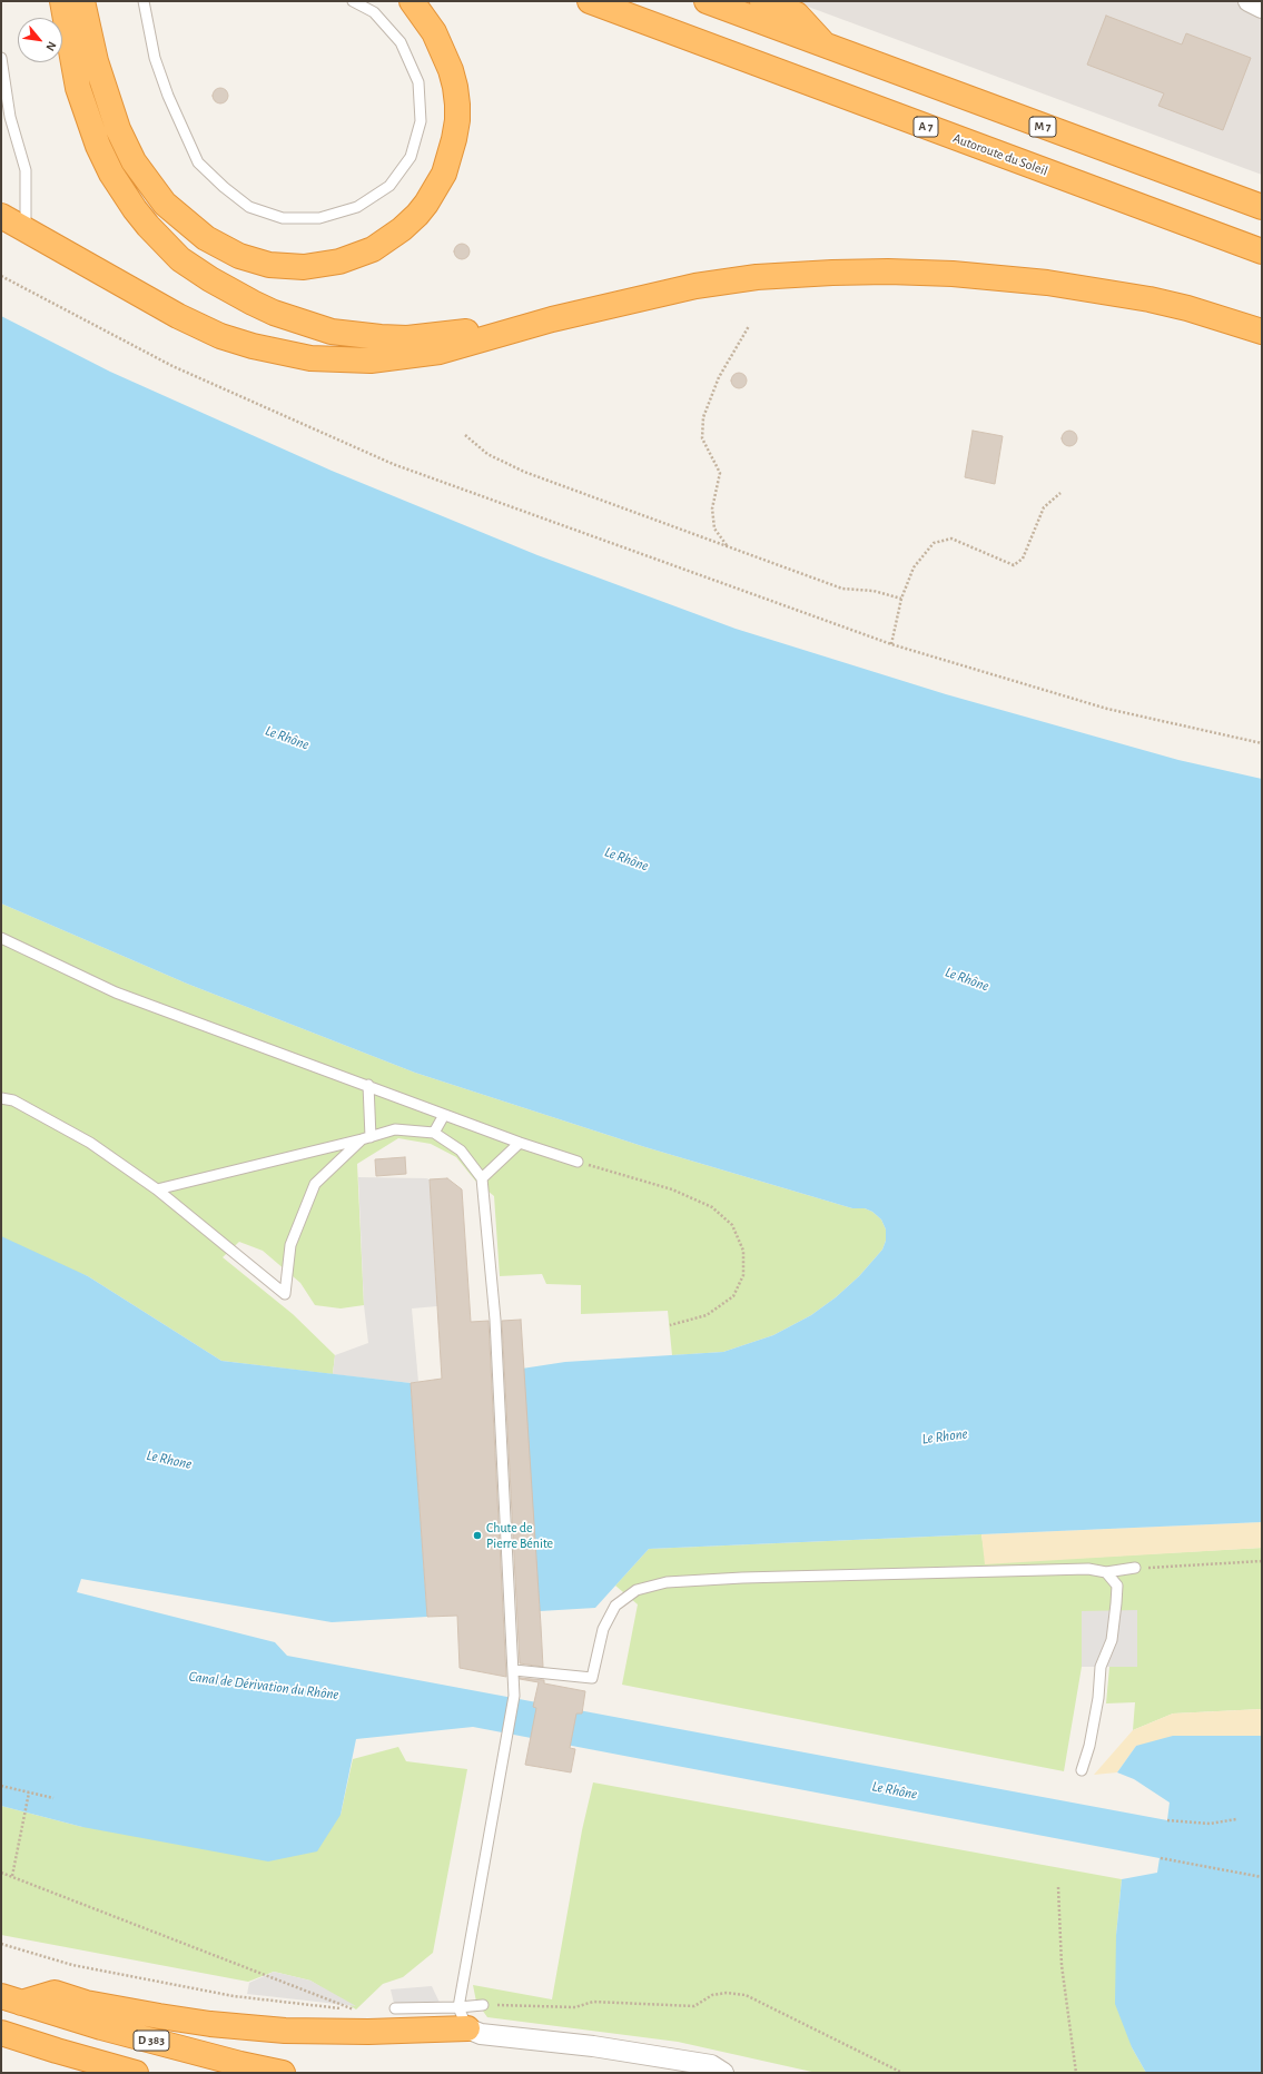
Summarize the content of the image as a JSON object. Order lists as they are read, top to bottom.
{
  "streets": {
    "highway": [
      "A 7",
      "M 7",
      "Autoroute du Soleil",
      "D 383"
    ]
  },
  "water": ["Le Rhône", "Le Rhone", "Canal de Dérivation du Rhône"],
  "places": ["Chute de Pierre Bénite"],
  "north": "bottom right"
}
